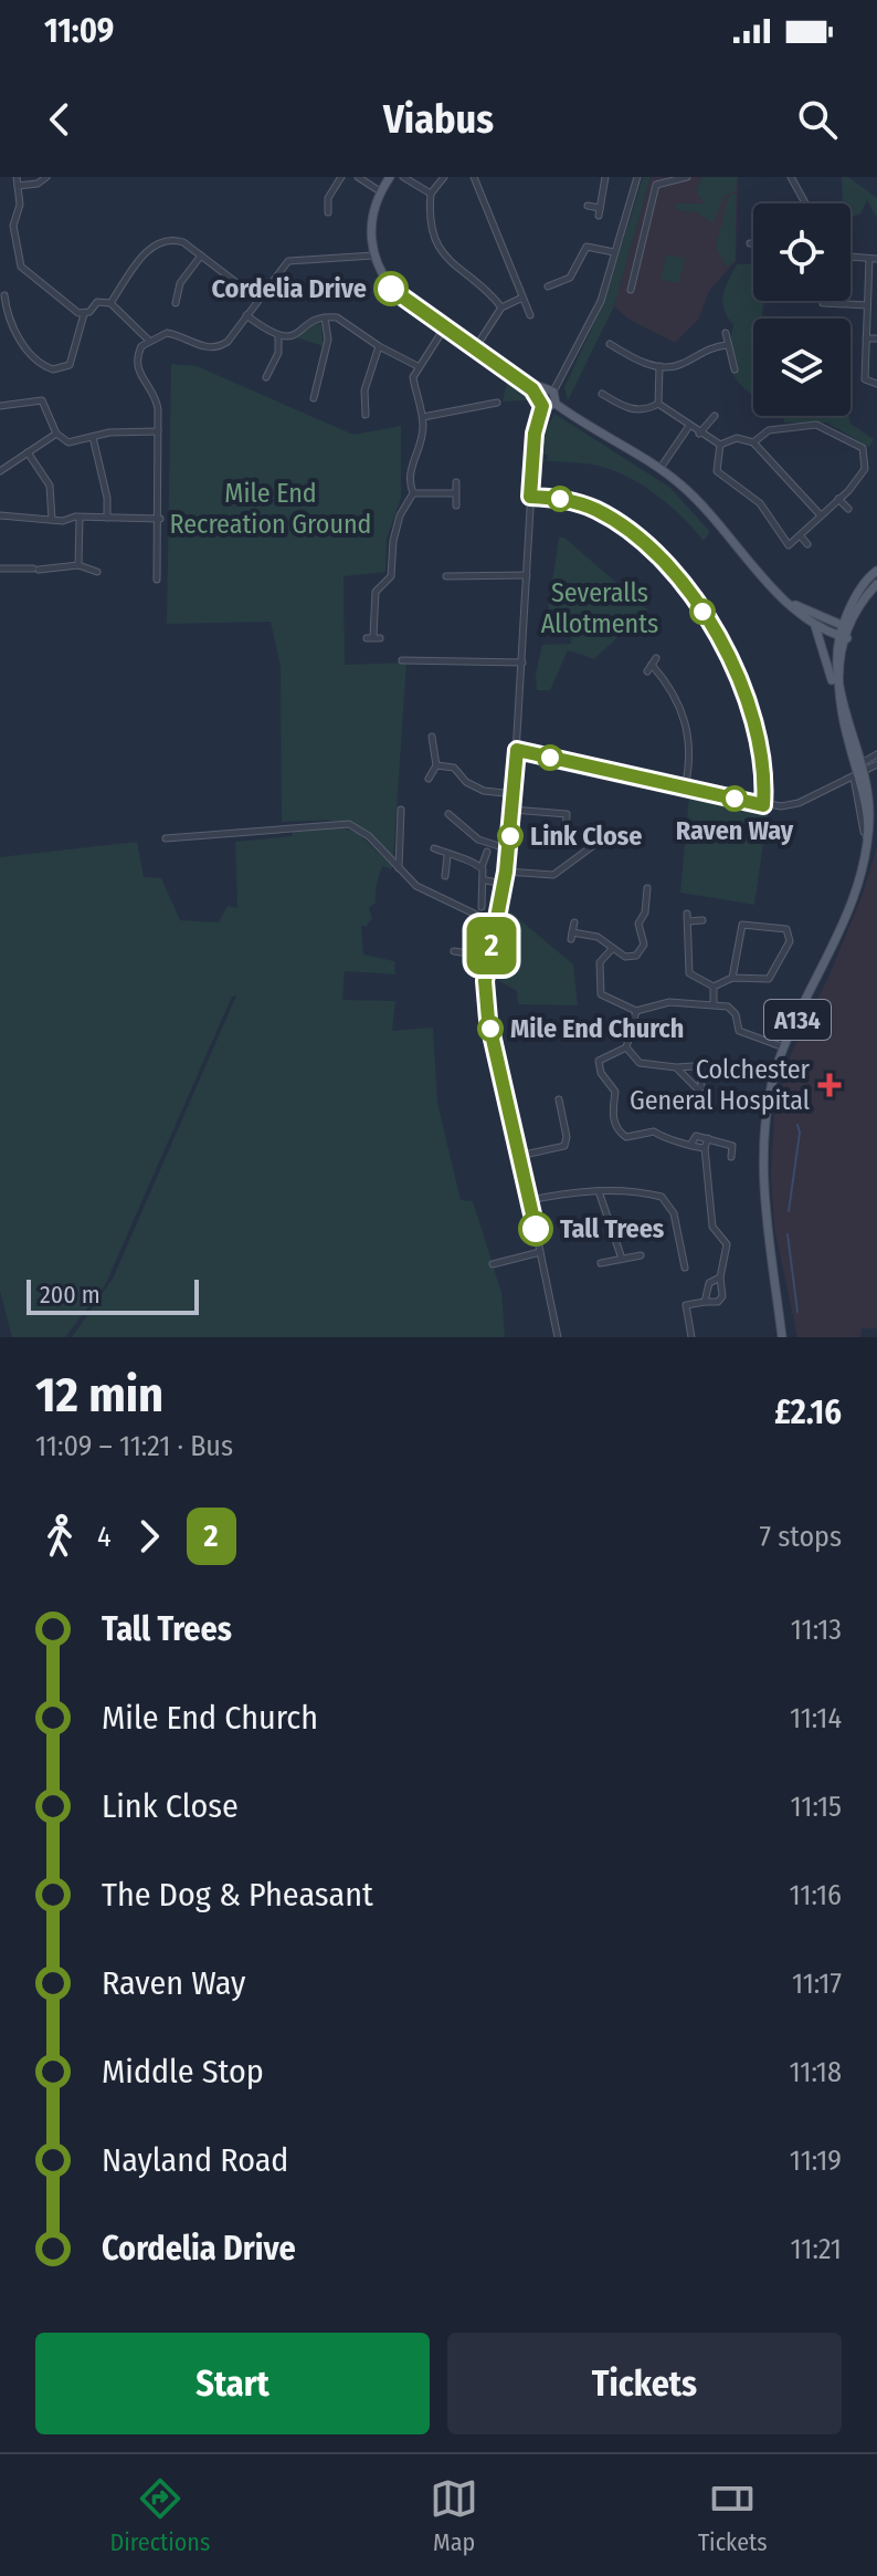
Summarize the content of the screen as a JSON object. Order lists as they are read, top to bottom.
{
  "streets": {
    "main road": ["A134"]
  },
  "parks": ["Mile End Recreation Ground", "Severalls Allotments"],
  "places": {
    "other": [
      "Cordelia Drive",
      "Raven Way",
      "Link Close",
      "Mile End Church",
      "Tall Trees"
    ],
    "health": ["Colchester General Hospital"]
  },
  "lines": ["bus line 2"],
  "scale_bar": "200 m",
  "page": {
    "status": "11:09",
    "header": "Viabus",
    "on_map": "2",
    "scale": "200 m",
    "heading": ["12 min", "11:09 – 11:21 · Bus", "£2.16"],
    "legs": ["4", "2", "7 stops"],
    "list": [
      {
        "name": "Tall Trees",
        "value": "11:13"
      },
      {
        "name": "Mile End Church",
        "value": "11:14"
      },
      {
        "name": "Link Close",
        "value": "11:15"
      },
      {
        "name": "The Dog & Pheasant",
        "value": "11:16"
      },
      {
        "name": "Raven Way",
        "value": "11:17"
      },
      {
        "name": "Middle Stop",
        "value": "11:18"
      },
      {
        "name": "Nayland Road",
        "value": "11:19"
      },
      {
        "name": "Cordelia Drive",
        "value": "11:21"
      }
    ],
    "buttons": ["Start", "Tickets"],
    "tabs": ["Directions", "Map", "Tickets"]
  }
}
